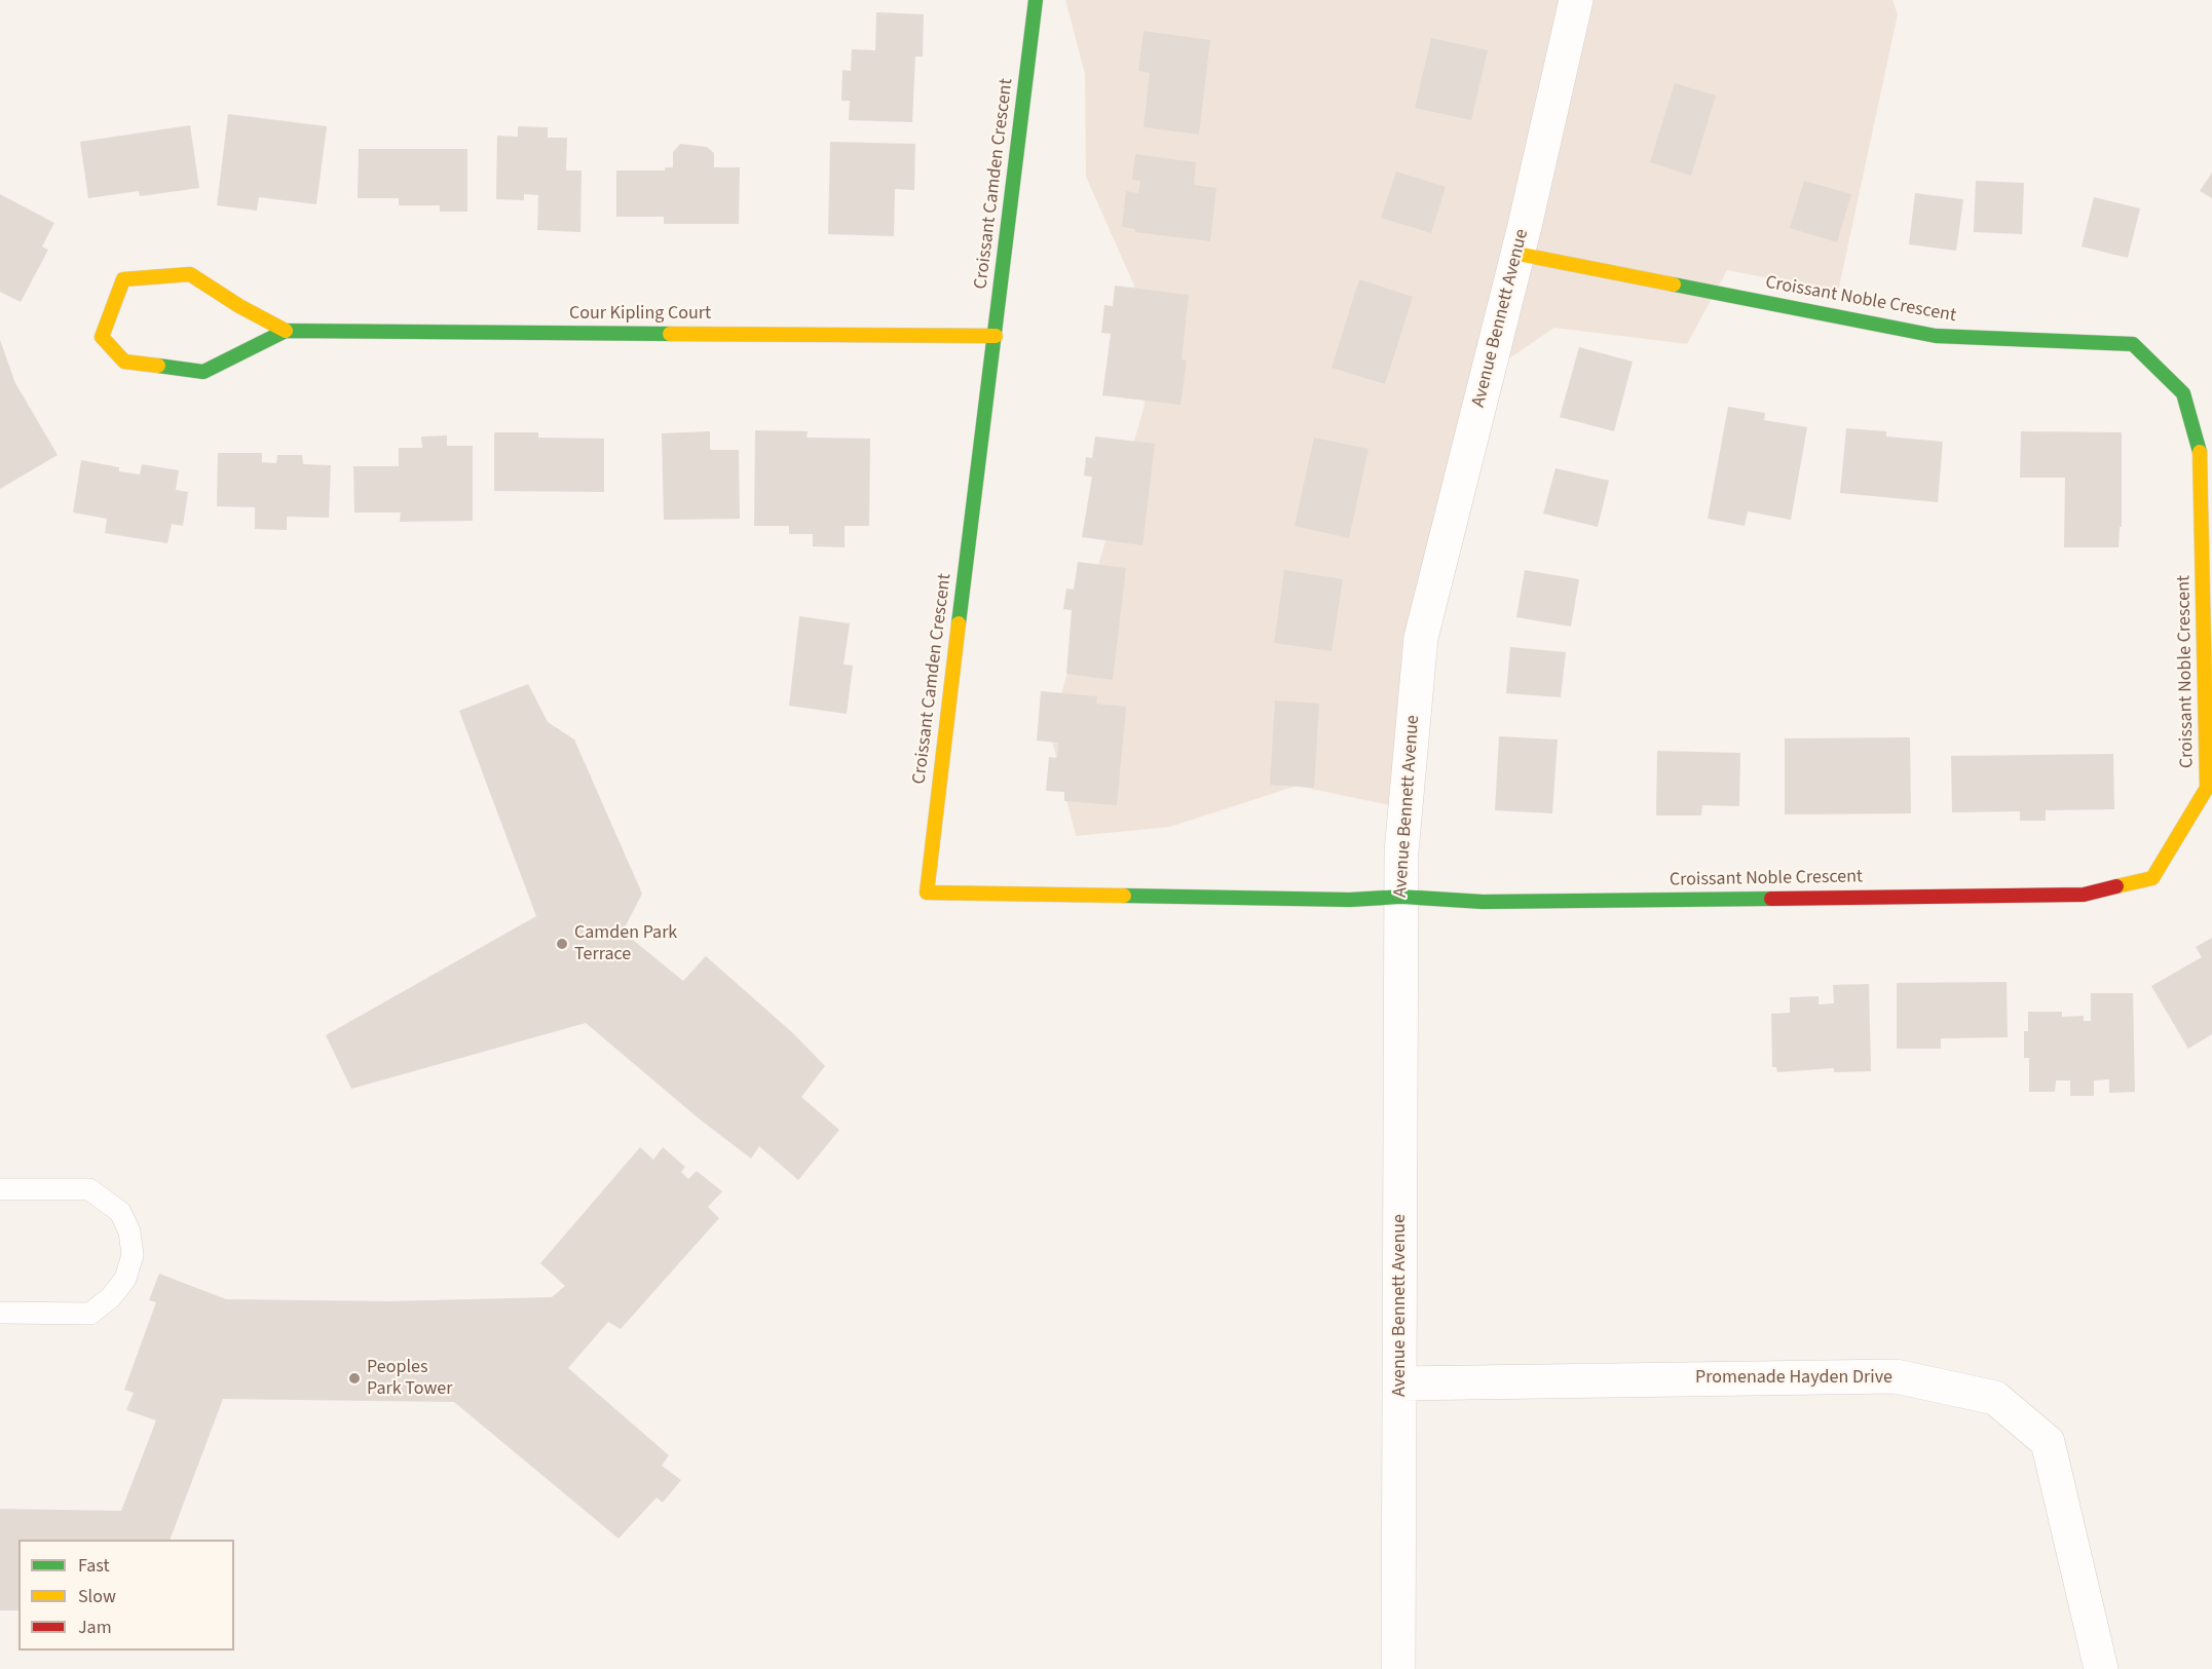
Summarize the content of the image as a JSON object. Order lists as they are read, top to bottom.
{
  "streets": {
    "street": [
      "Croissant Camden Crescent",
      "Croissant Noble Crescent",
      "Cour Kipling Court",
      "Avenue Bennett Avenue",
      "Promenade Hayden Drive"
    ]
  },
  "crossings": [
    ["Croissant Camden Crescent", "Croissant Noble Crescent"],
    ["Croissant Camden Crescent", "Cour Kipling Court"],
    ["Croissant Camden Crescent", "Avenue Bennett Avenue"],
    ["Croissant Noble Crescent", "Avenue Bennett Avenue"],
    ["Avenue Bennett Avenue", "Promenade Hayden Drive"]
  ],
  "places": ["Camden Park Terrace", "Peoples Park Tower"],
  "legend": ["Fast", "Slow", "Jam"]
}
